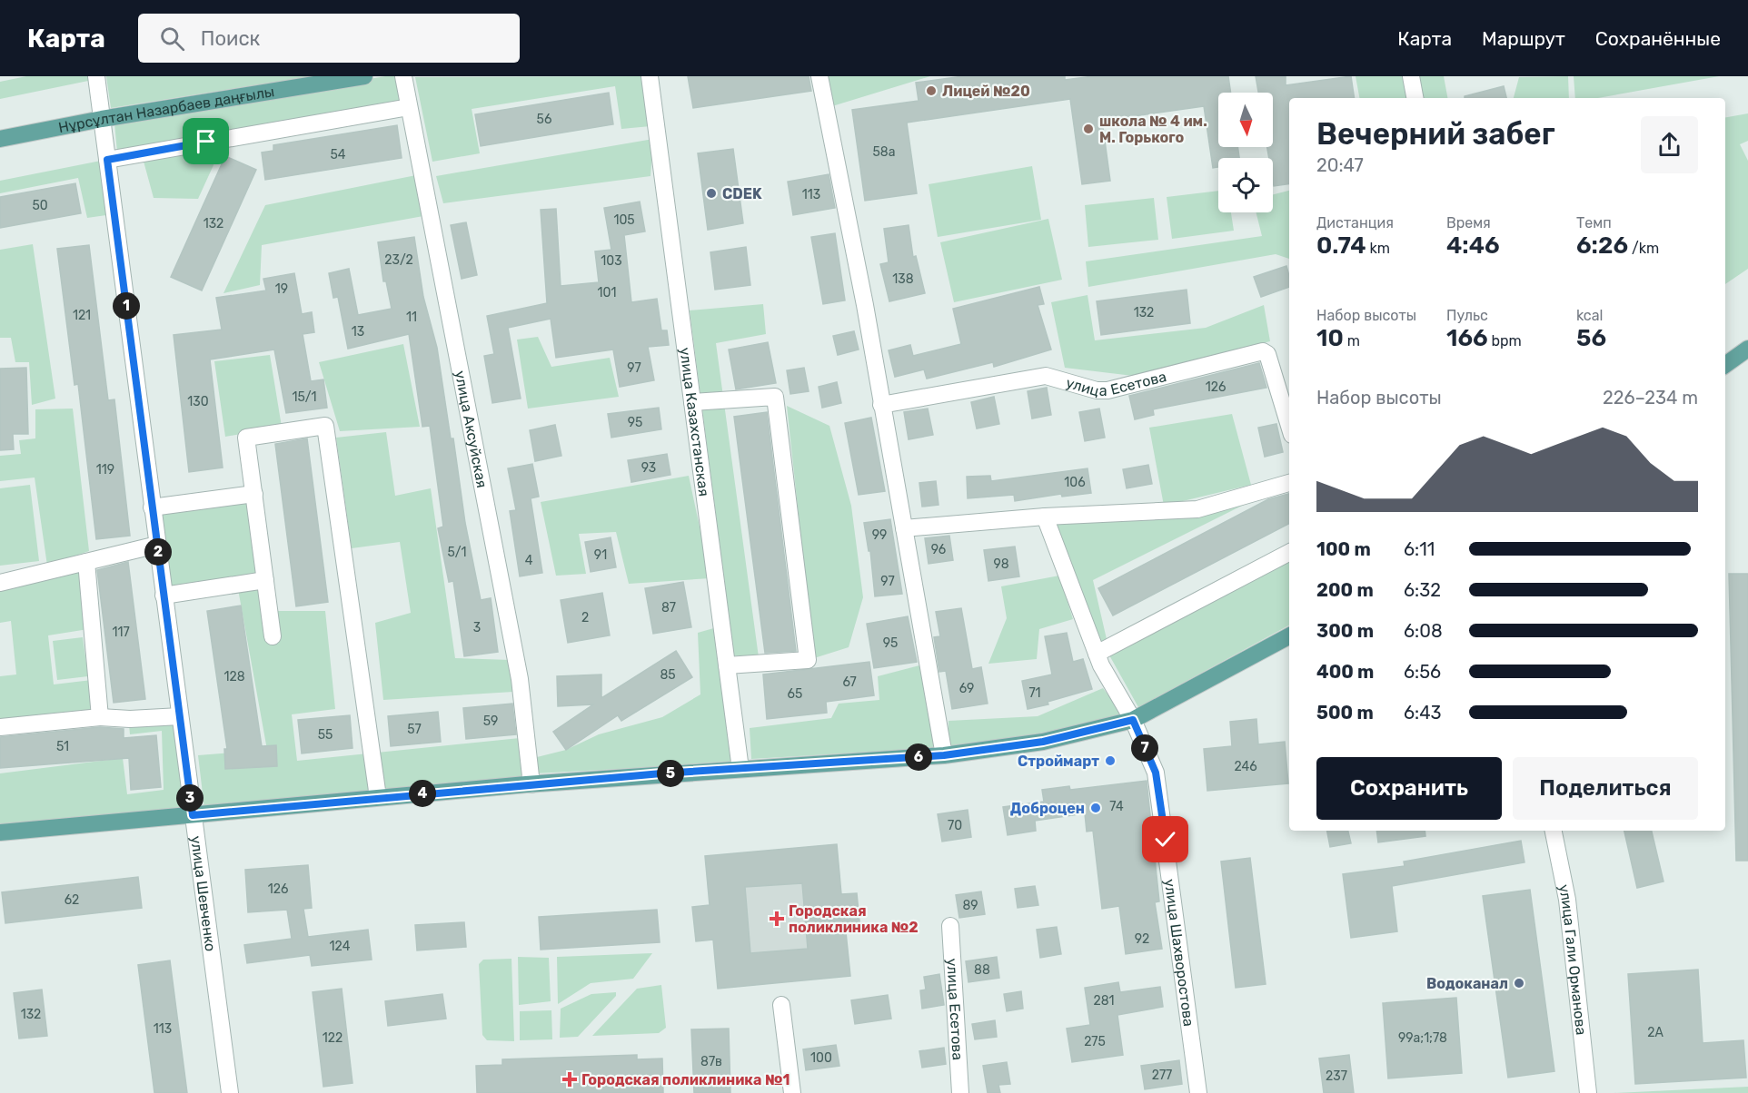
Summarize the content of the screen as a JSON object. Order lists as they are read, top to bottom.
{
  "streets": {
    "main road": ["Нұрсұлтан Назарбаев даңғылы"],
    "street": [
      "улица Есетова",
      "улица Казахстанская",
      "улица Аксуйская",
      "улица Шевченко",
      "улица Шахворостова",
      "улица Гали Орманова"
    ]
  },
  "crossings": [
    ["Нұрсұлтан Назарбаев даңғылы", "улица Шевченко"]
  ],
  "places": {
    "other": [
      "Лицей №20",
      "школа № 4 им. М. Горького",
      "CDEK",
      "Строймарт",
      "Доброцен",
      "Водоканал"
    ],
    "health": ["Городская поликлиника №2", "Городская поликлиника №1"]
  },
  "house_numbers": [
    "56",
    "58а",
    "54",
    "113",
    "50",
    "105",
    "132",
    "23/2",
    "103",
    "138",
    "19",
    "101",
    "132",
    "121",
    "11",
    "13",
    "97",
    "126",
    "15/1",
    "130",
    "95",
    "93",
    "119",
    "106",
    "99",
    "96",
    "5/1",
    "91",
    "4",
    "98",
    "97",
    "87",
    "2",
    "3",
    "117",
    "95",
    "85",
    "128",
    "67",
    "69",
    "71",
    "65",
    "59",
    "57",
    "55",
    "51",
    "246",
    "74",
    "70",
    "126",
    "62",
    "89",
    "92",
    "124",
    "88",
    "281",
    "132",
    "113",
    "2А",
    "122",
    "99а;1;78",
    "275",
    "100",
    "87в",
    "277",
    "237"
  ],
  "north": "bottom",
  "page": {
    "header": "Карта",
    "search": "Поиск",
    "nav": ["Карта", "Маршрут", "Сохранённые"],
    "heading": ["Вечерний забег", "20:47"],
    "stats": [
      ["Дистанция", "0.74 km"],
      ["Время", "4:46"],
      ["Темп", "6:26 /km"],
      ["Набор высоты", "10 m"],
      ["Пульс", "166 bpm"],
      ["kcal", "56"]
    ],
    "pins": [
      "1",
      "2",
      "7",
      "6",
      "5",
      "4",
      "3"
    ],
    "chart": ["Набор высоты", "226–234 m"],
    "list": [
      {
        "name": "100 m",
        "note": "6:11"
      },
      {
        "name": "200 m",
        "note": "6:32"
      },
      {
        "name": "300 m",
        "note": "6:08"
      },
      {
        "name": "400 m",
        "note": "6:56"
      },
      {
        "name": "500 m",
        "note": "6:43"
      }
    ],
    "buttons": ["Сохранить", "Поделиться"]
  }
}
